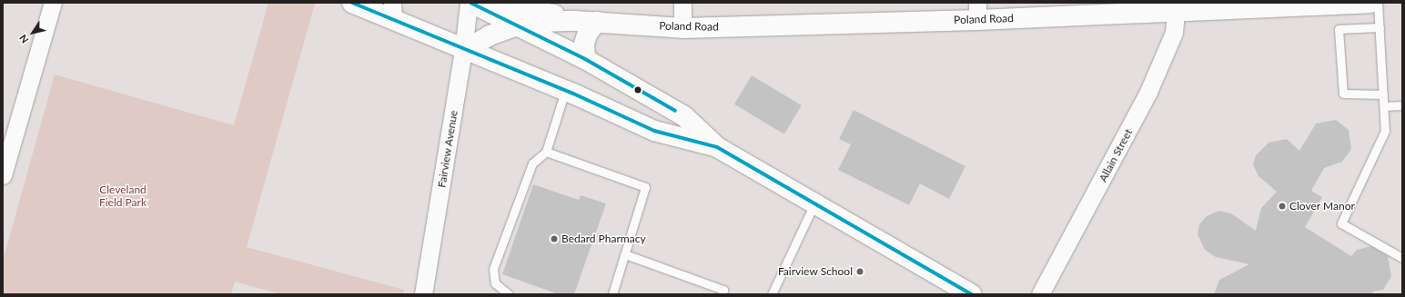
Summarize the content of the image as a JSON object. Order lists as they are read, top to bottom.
{
  "streets": {
    "street": ["Poland Road", "Fairview Avenue", "Allain Street"]
  },
  "crossings": [
    ["Poland Road", "Fairview Avenue"],
    ["Poland Road", "Allain Street"]
  ],
  "parks": ["Cleveland Field Park"],
  "places": ["Clover Manor", "Bedard Pharmacy", "Fairview School"],
  "north": "bottom left"
}
